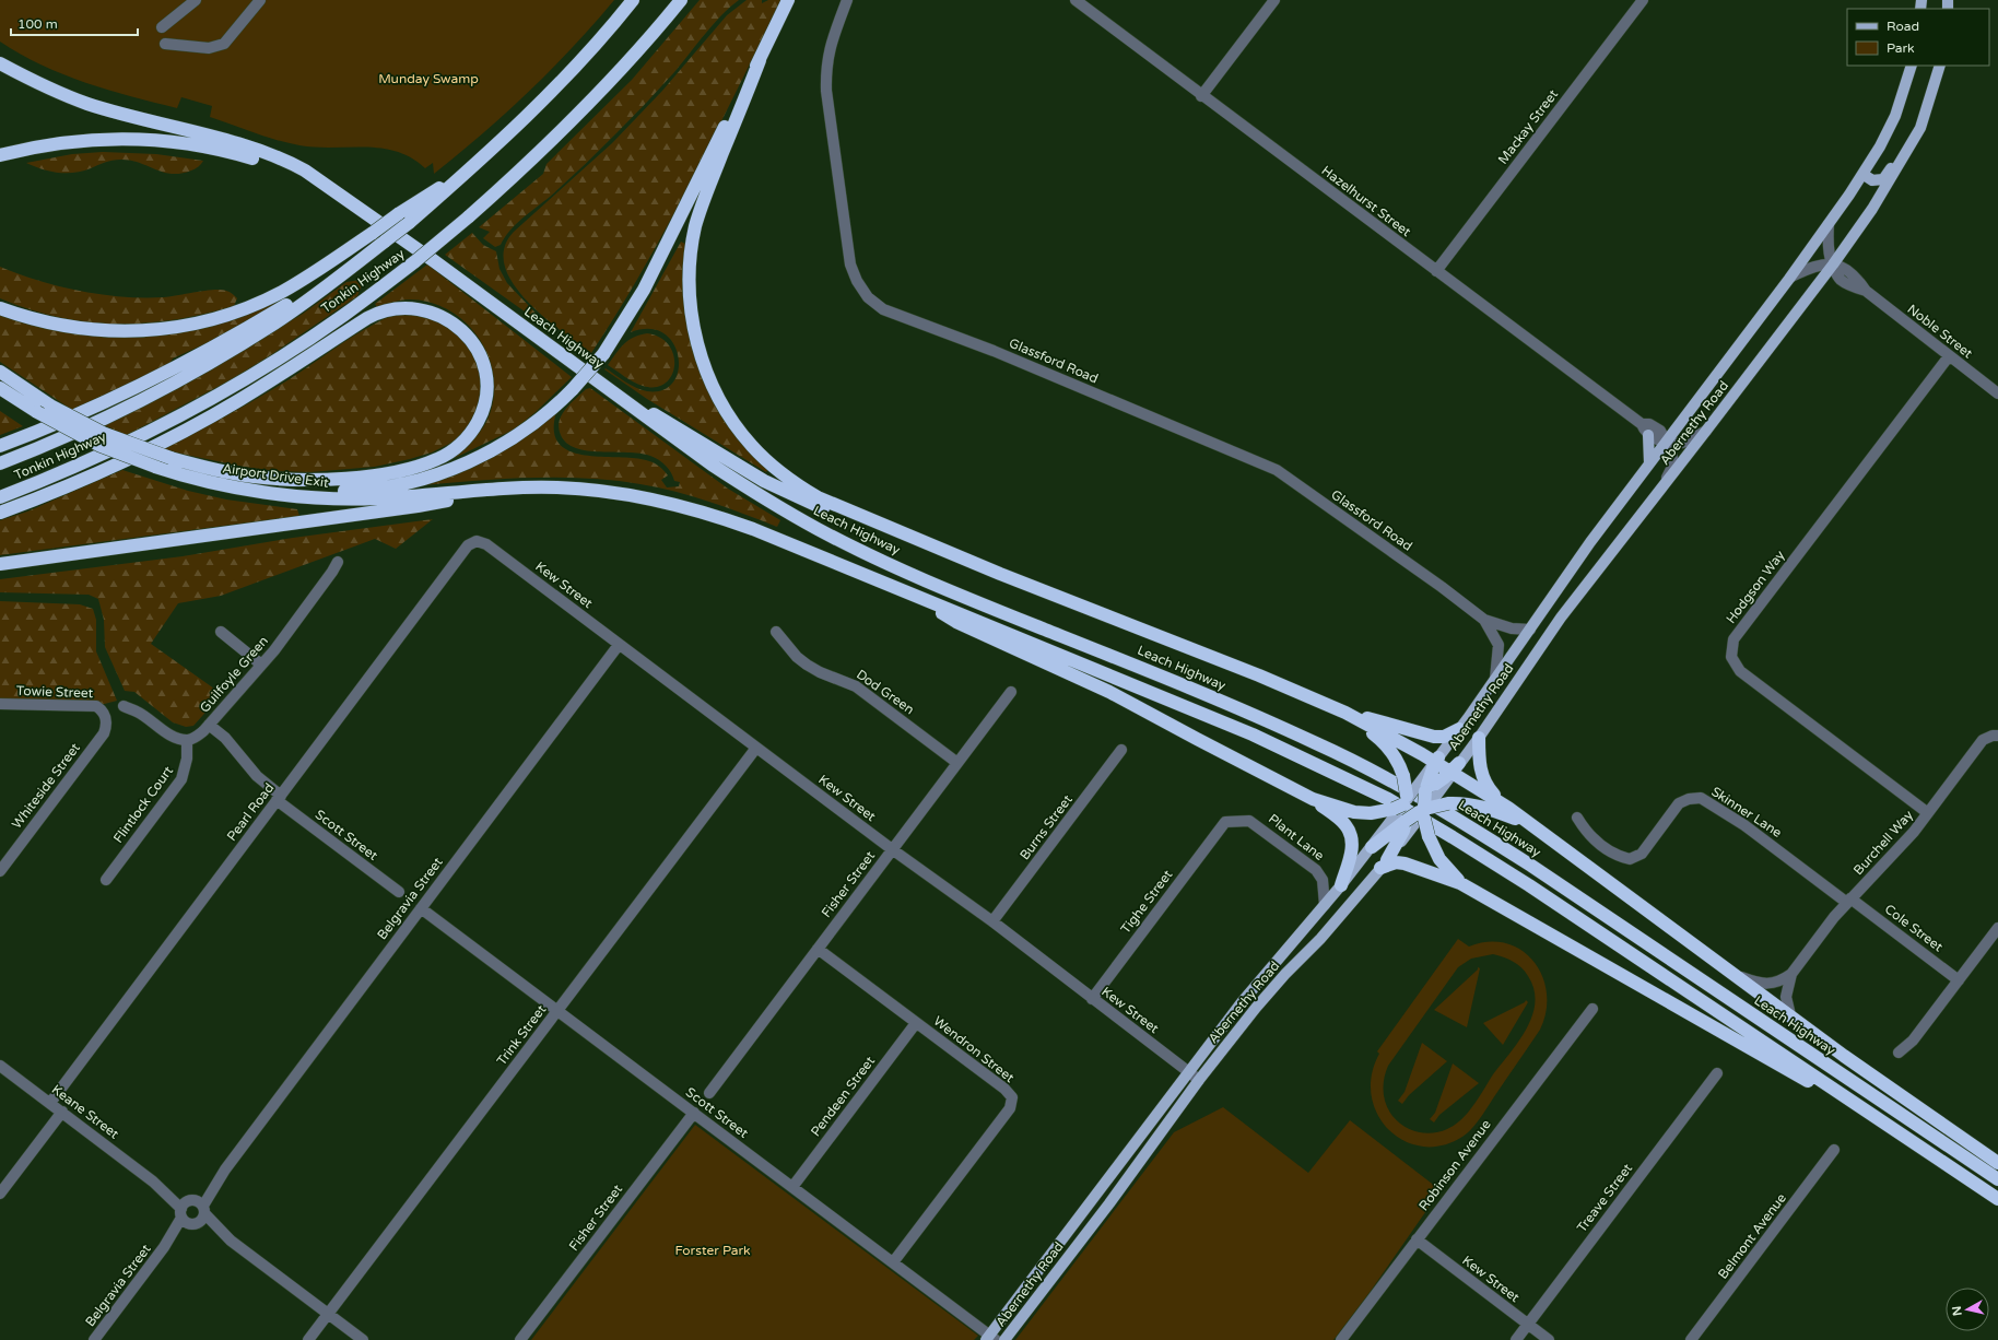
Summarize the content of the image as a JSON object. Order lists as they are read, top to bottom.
{
  "streets": {
    "highway": ["Tonkin Highway", "Leach Highway", "Airport Drive Exit"],
    "main road": ["Abernethy Road"],
    "street": [
      "Mackay Street",
      "Hazelhurst Street",
      "Noble Street",
      "Glassford Road",
      "Kew Street",
      "Hodgson Way",
      "Guilfoyle Green",
      "Towie Street",
      "Dod Green",
      "Whiteside Street",
      "Flintlock Court",
      "Pearl Road",
      "Skinner Lane",
      "Burns Street",
      "Scott Street",
      "Plant Lane",
      "Burchell Way",
      "Fisher Street",
      "Belgravia Street",
      "Tighe Street",
      "Cole Street",
      "Trink Street",
      "Wendron Street",
      "Pendeen Street",
      "Keane Street",
      "Robinson Avenue",
      "Treave Street",
      "Belmont Avenue"
    ]
  },
  "crossings": [
    ["Mackay Street", "Hazelhurst Street"],
    ["Hazelhurst Street", "Abernethy Road"],
    ["Noble Street", "Abernethy Road"],
    ["Noble Street", "Hodgson Way"],
    ["Glassford Road", "Abernethy Road"],
    ["Abernethy Road", "Kew Street"],
    ["Abernethy Road", "Scott Street"],
    ["Abernethy Road", "Plant Lane"],
    ["Kew Street", "Pearl Road"],
    ["Kew Street", "Burns Street"],
    ["Kew Street", "Fisher Street"],
    ["Kew Street", "Belgravia Street"],
    ["Kew Street", "Tighe Street"],
    ["Kew Street", "Trink Street"],
    ["Kew Street", "Robinson Avenue"],
    ["Kew Street", "Treave Street"],
    ["Hodgson Way", "Burchell Way"],
    ["Guilfoyle Green", "Flintlock Court"],
    ["Guilfoyle Green", "Scott Street"],
    ["Towie Street", "Whiteside Street"],
    ["Dod Green", "Fisher Street"],
    ["Pearl Road", "Scott Street"],
    ["Pearl Road", "Keane Street"],
    ["Skinner Lane", "Burchell Way"],
    ["Skinner Lane", "Cole Street"],
    ["Scott Street", "Fisher Street"],
    ["Scott Street", "Belgravia Street"],
    ["Scott Street", "Trink Street"],
    ["Scott Street", "Wendron Street"],
    ["Scott Street", "Pendeen Street"],
    ["Plant Lane", "Tighe Street"],
    ["Burchell Way", "Cole Street"],
    ["Fisher Street", "Wendron Street"],
    ["Belgravia Street", "Keane Street"],
    ["Trink Street", "Keane Street"],
    ["Wendron Street", "Pendeen Street"]
  ],
  "parks": ["Munday Swamp", "Forster Park"],
  "legend": ["Road", "Park"],
  "scale_bar": "100 m",
  "north": "left"
}
